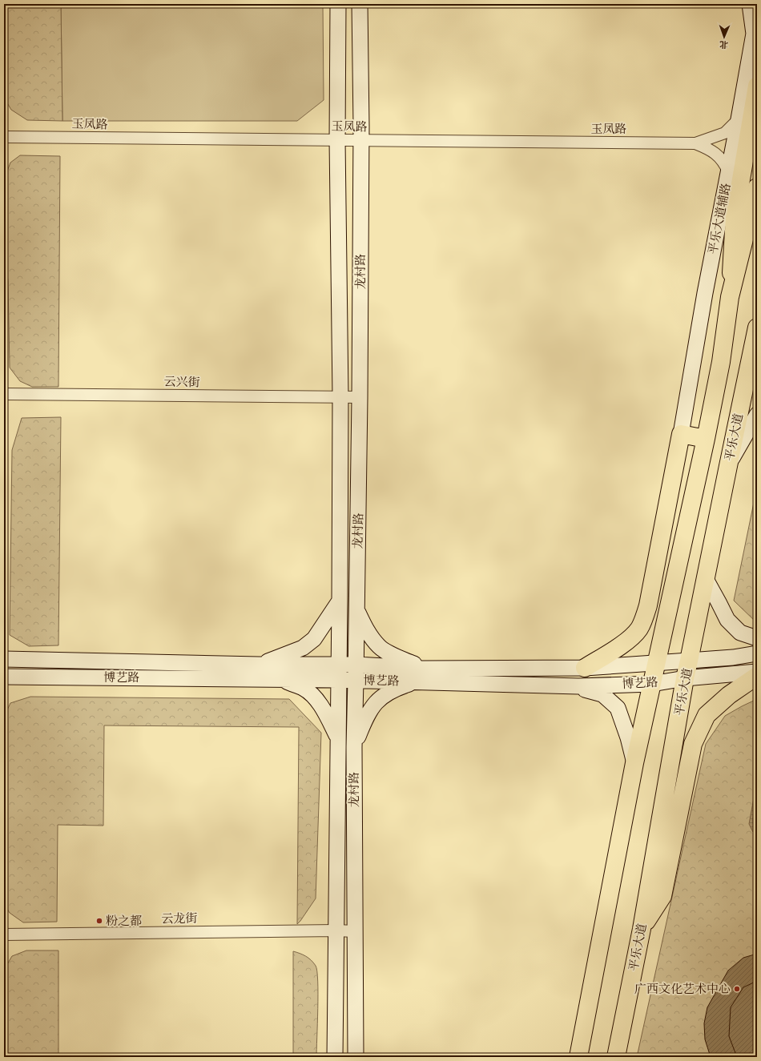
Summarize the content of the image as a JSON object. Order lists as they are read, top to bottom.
{
  "streets": {
    "main road": ["平乐大道"],
    "street": [
      "玉凤路",
      "平乐大道辅路",
      "龙村路",
      "云兴街",
      "博艺路",
      "云龙街"
    ]
  },
  "crossings": [
    ["玉凤路", "龙村路"],
    ["龙村路", "云兴街"],
    ["龙村路", "博艺路"],
    ["龙村路", "云龙街"],
    ["平乐大道", "博艺路"]
  ],
  "places": ["粉之都", "广西文化艺术中心"],
  "north": "bottom"
}
